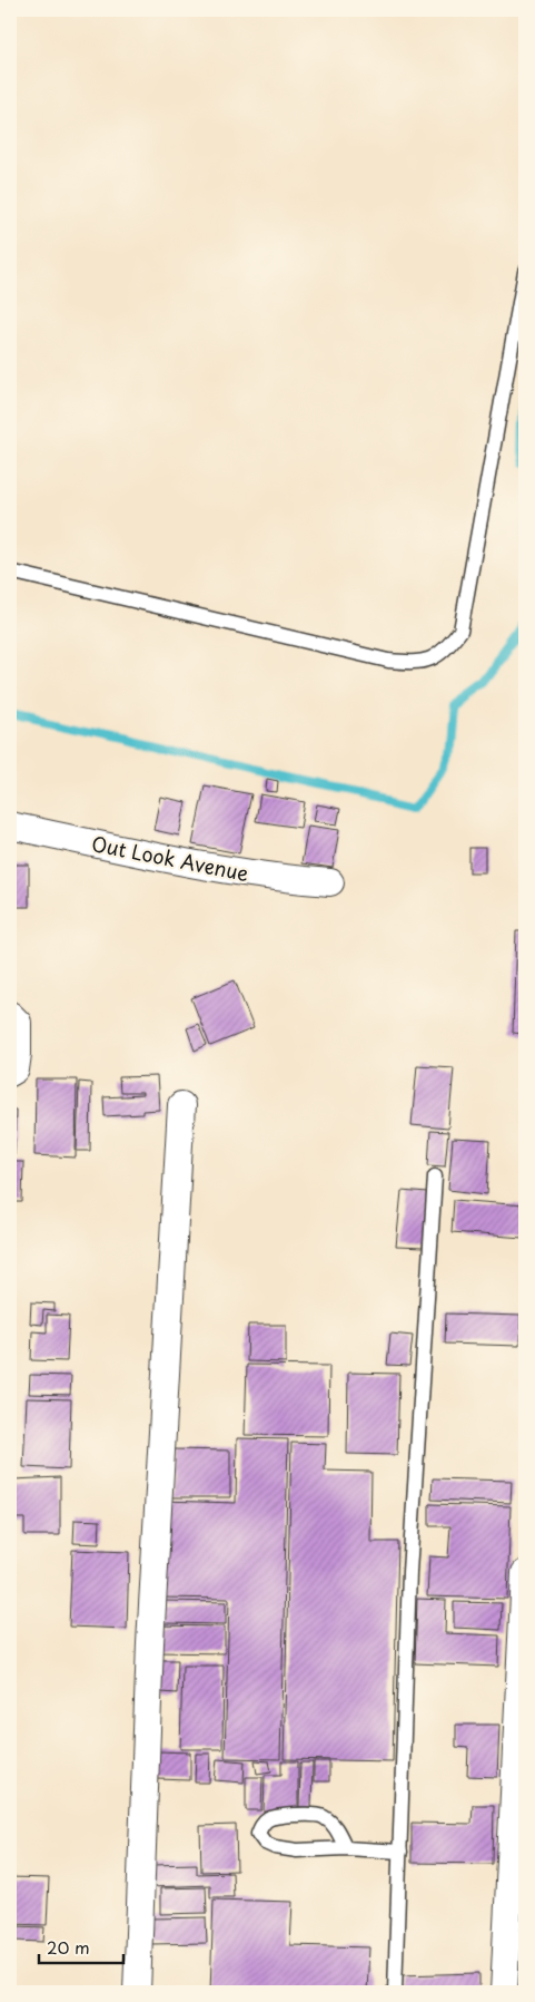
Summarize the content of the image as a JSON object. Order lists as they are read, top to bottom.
{
  "streets": {
    "street": ["Out Look Avenue"]
  },
  "scale_bar": "20 m"
}
